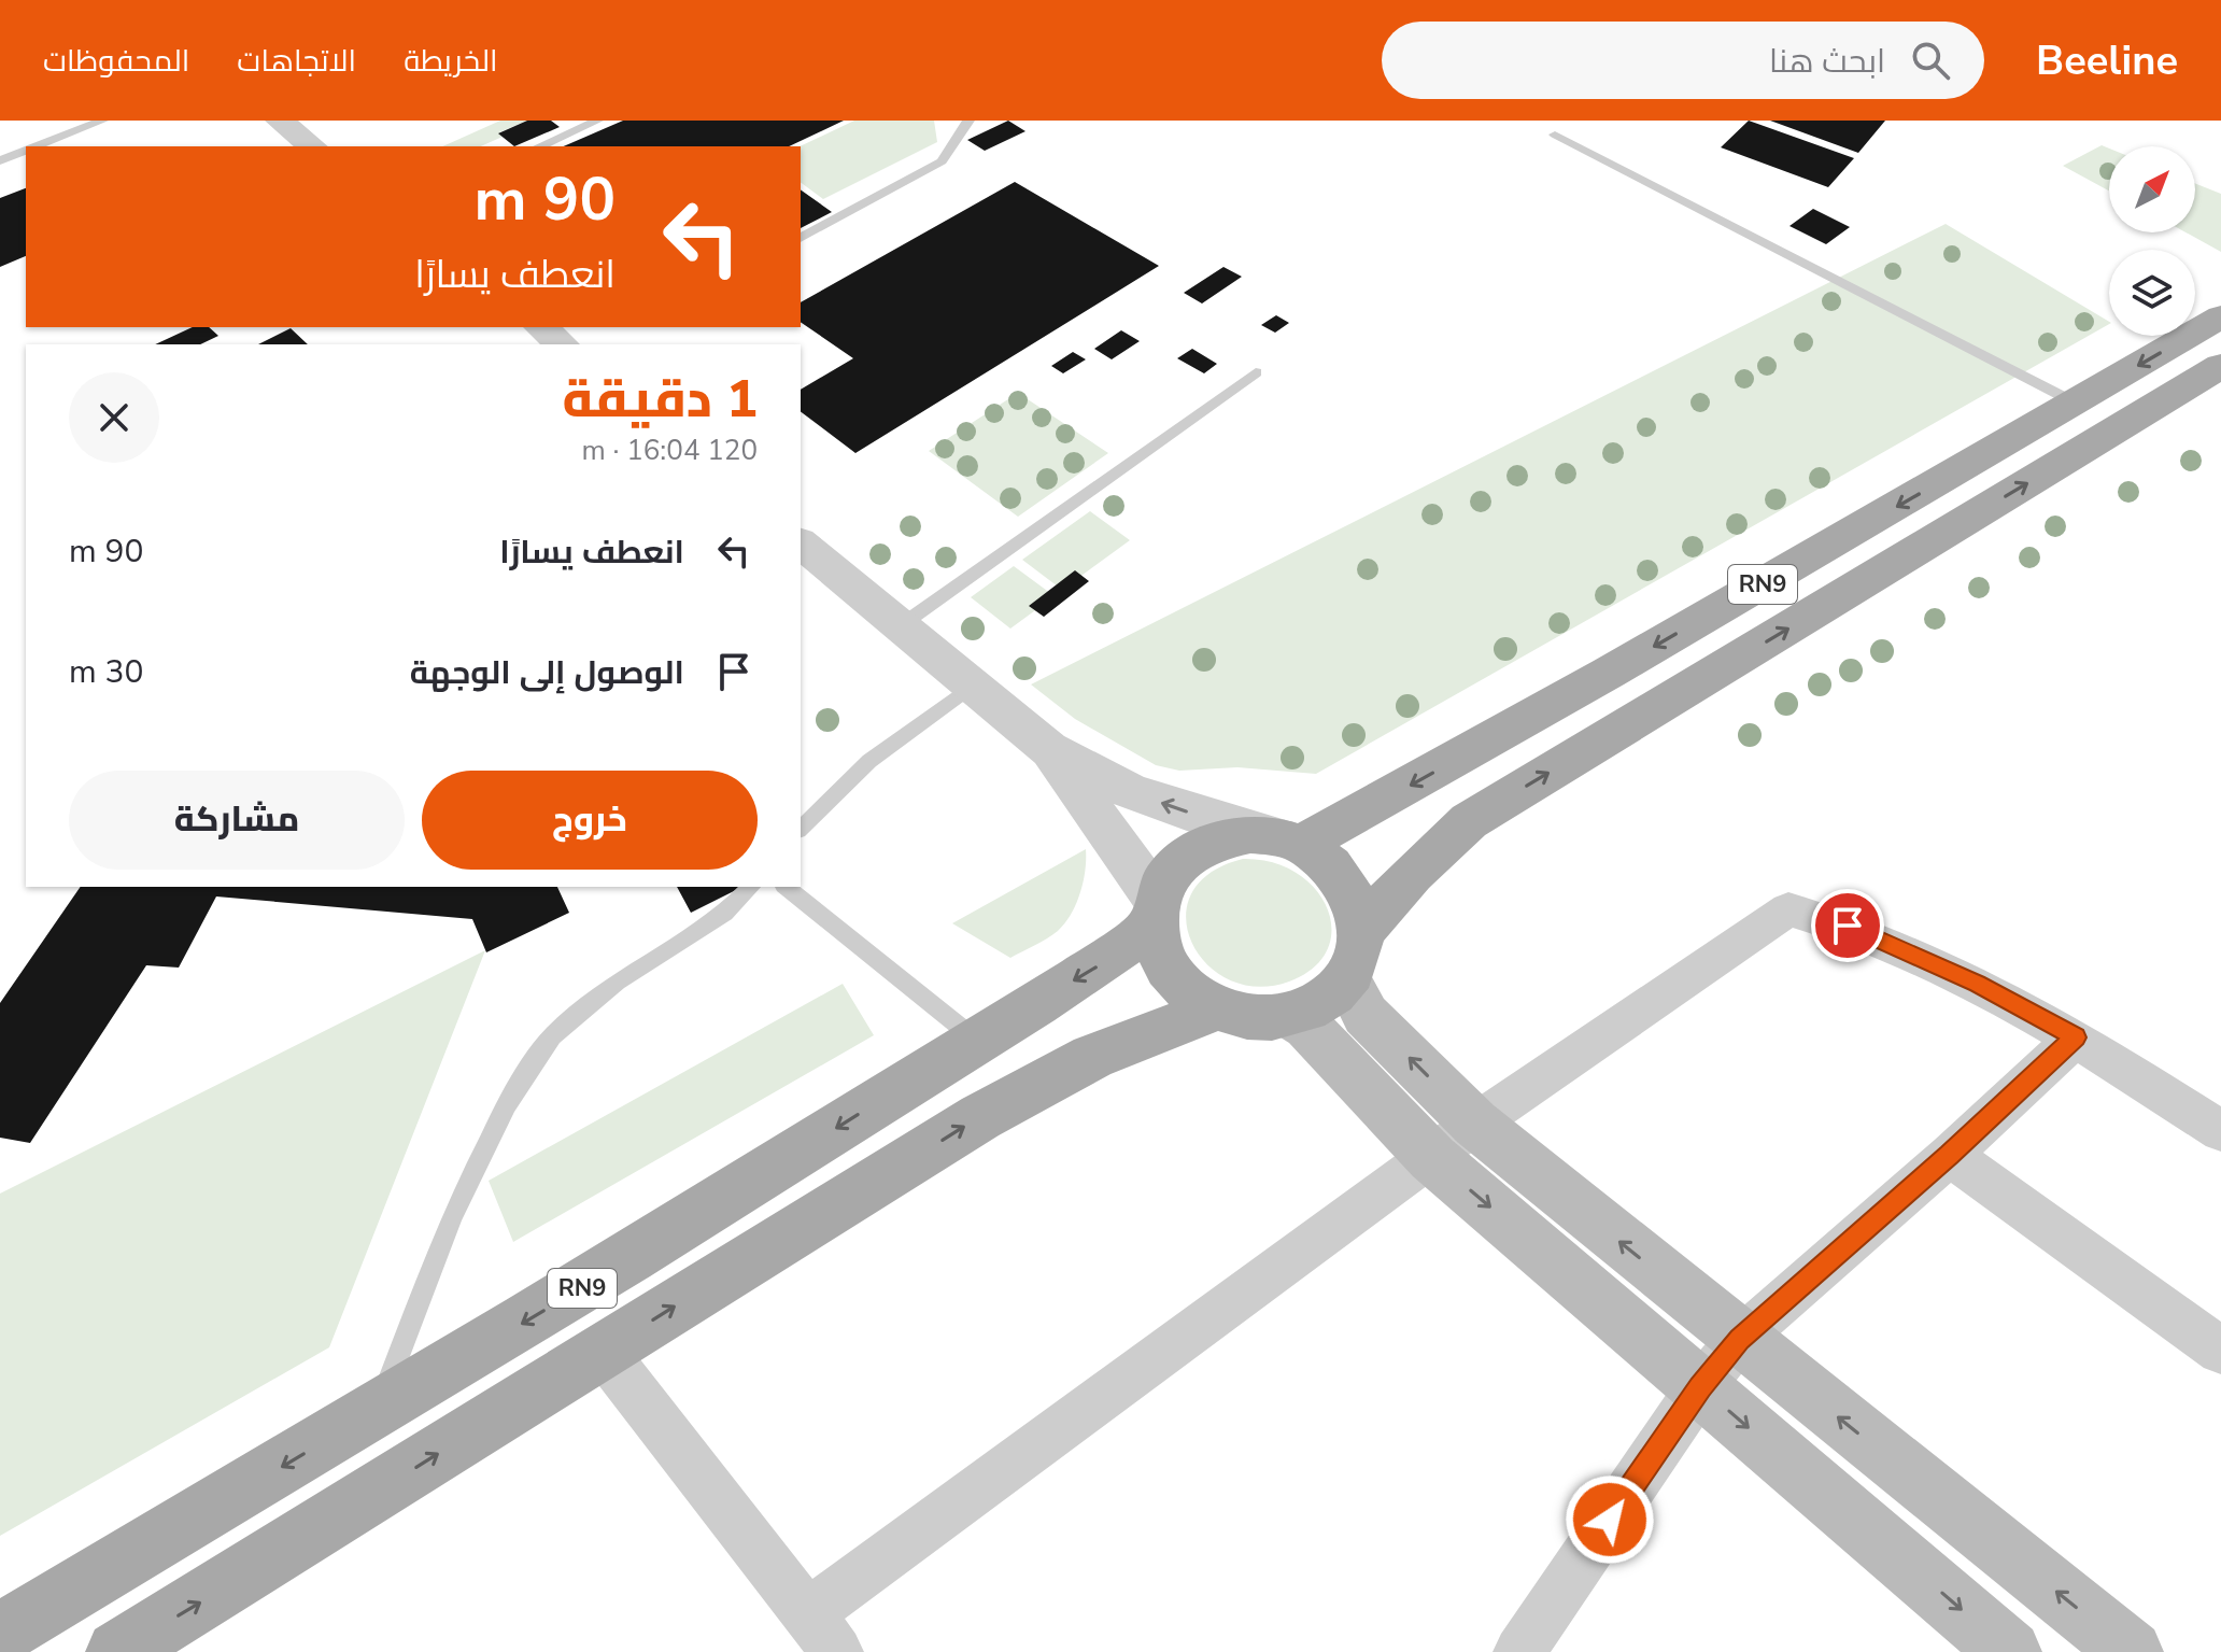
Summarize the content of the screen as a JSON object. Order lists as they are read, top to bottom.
{
  "streets": {
    "main road": ["RN9"]
  },
  "north": "top right",
  "page": {
    "header": "Beeline",
    "search": "ابحث هنا",
    "nav": ["الخريطة", "الاتجاهات", "المحفوظات"],
    "turn": ["90 m", "انعطف يسارًا"],
    "heading": ["1 دقيقة", "120 m · 16:04"],
    "list": [
      {
        "name": "انعطف يسارًا",
        "value": "90 m"
      },
      {
        "name": "الوصول إلى الوجهة",
        "value": "30 m"
      }
    ],
    "buttons": ["خروج", "مشاركة"]
  }
}
